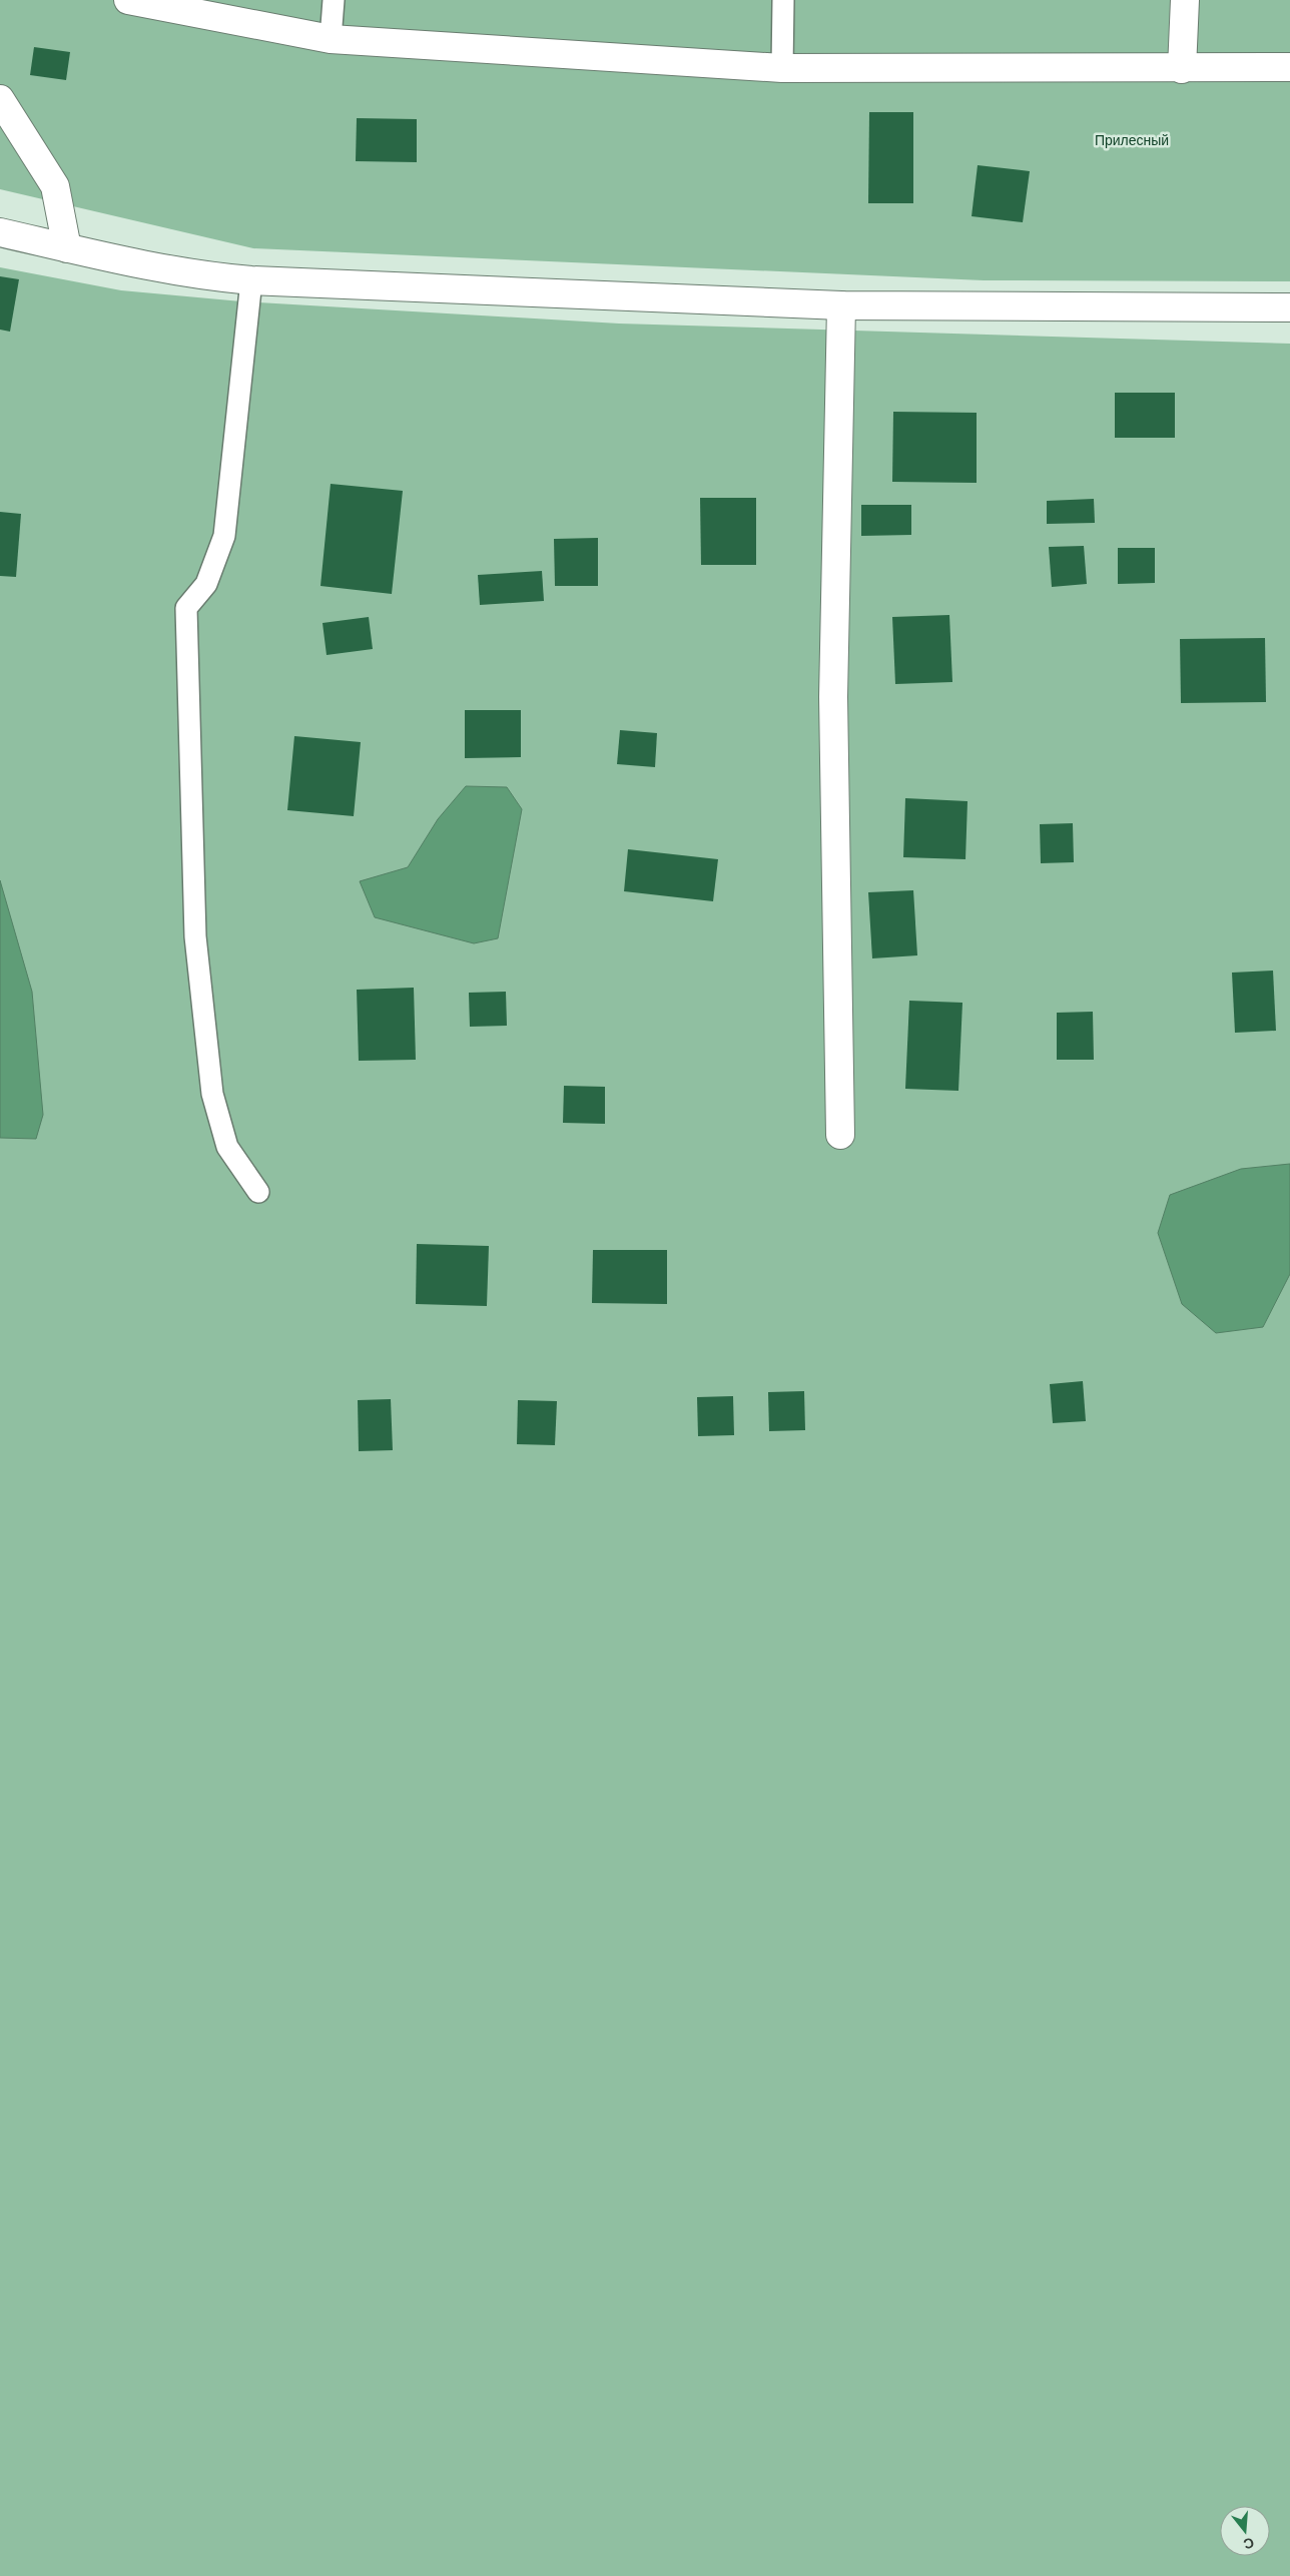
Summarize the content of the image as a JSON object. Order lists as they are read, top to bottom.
{
  "parks": ["Прилесный"],
  "north": "bottom"
}
